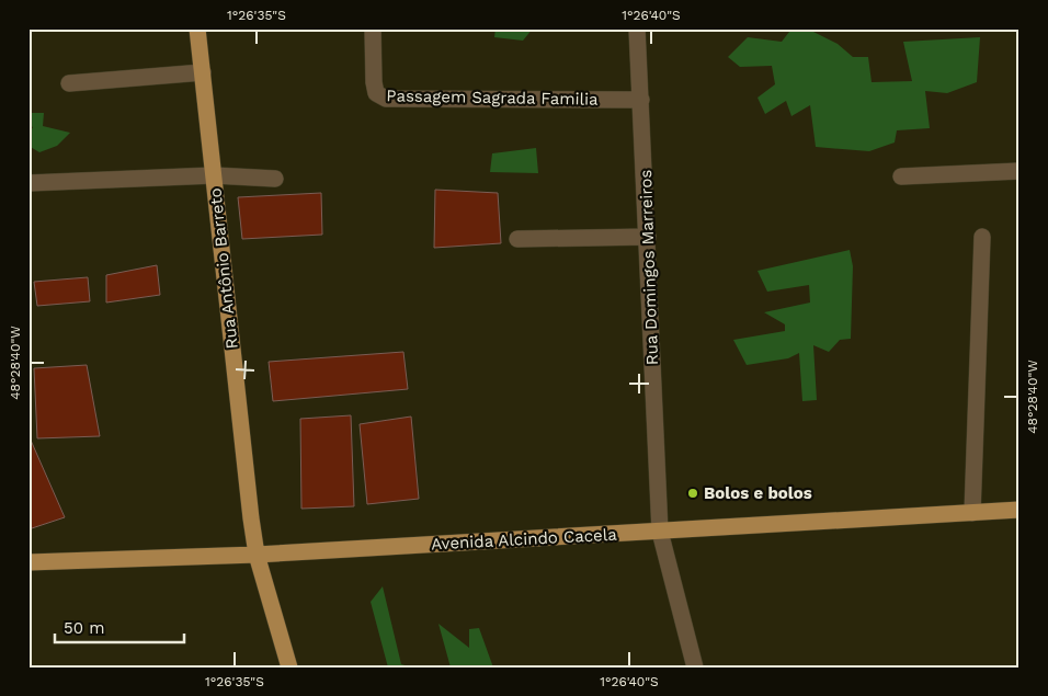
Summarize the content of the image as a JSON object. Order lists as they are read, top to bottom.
{
  "streets": {
    "main road": ["Rua Antônio Barreto", "Avenida Alcindo Cacela"],
    "street": ["Passagem Sagrada Familia", "Rua Domingos Marreiros"]
  },
  "crossings": [
    ["Passagem Sagrada Familia", "Rua Domingos Marreiros"],
    ["Rua Domingos Marreiros", "Avenida Alcindo Cacela"],
    ["Rua Antônio Barreto", "Avenida Alcindo Cacela"]
  ],
  "places": ["Bolos e bolos"],
  "scale_bar": "50 m",
  "coordinates": ["1°26'35\"S", "1°26'40\"S", "48°28'40\"W"]
}
